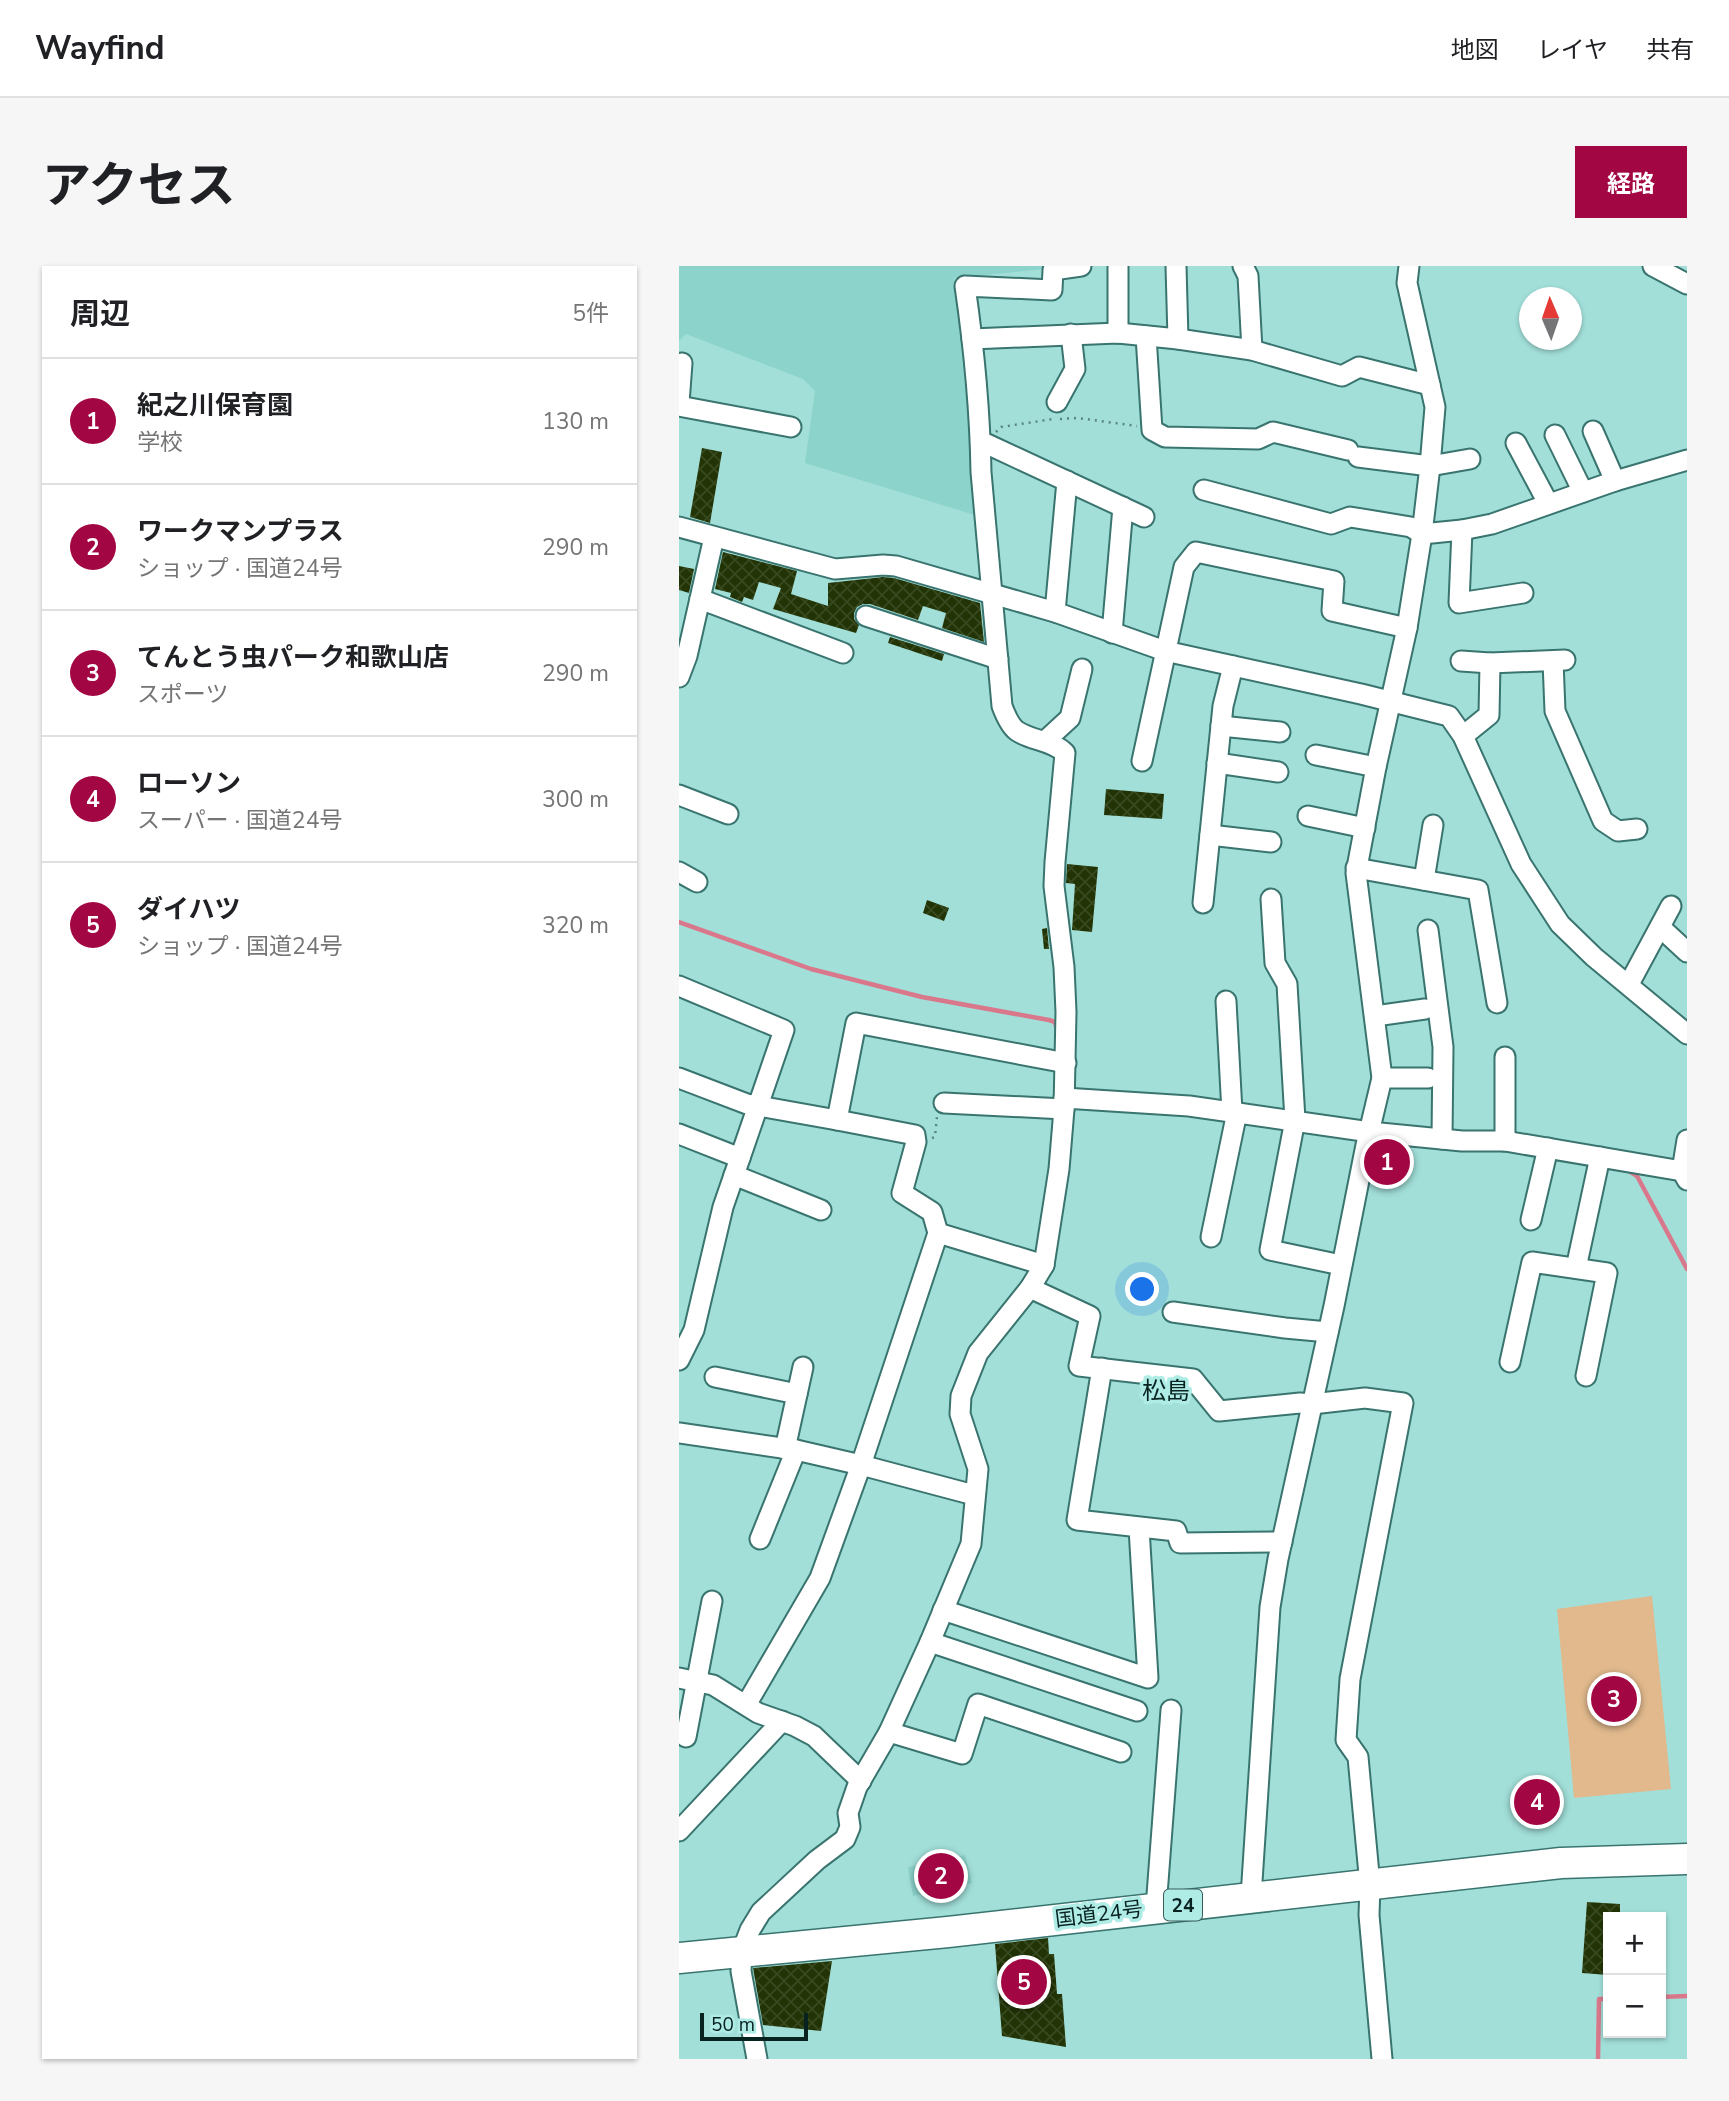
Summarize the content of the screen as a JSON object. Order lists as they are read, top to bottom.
{
  "streets": {
    "highway": ["24", "国道24号"]
  },
  "districts": ["松島"],
  "scale_bar": "50 m",
  "north": "top",
  "page": {
    "header": "Wayfind",
    "nav": ["地図", "レイヤ", "共有"],
    "title": "アクセス",
    "buttons": "経路",
    "heading": ["周辺", "5件"],
    "list": [
      {
        "mark": "1",
        "name": "紀之川保育園",
        "note": "学校",
        "value": "130 m"
      },
      {
        "mark": "2",
        "name": "ワークマンプラス",
        "note": "ショップ · 国道24号",
        "value": "290 m"
      },
      {
        "mark": "3",
        "name": "てんとう虫パーク和歌山店",
        "note": "スポーツ",
        "value": "290 m"
      },
      {
        "mark": "4",
        "name": "ローソン",
        "note": "スーパー · 国道24号",
        "value": "300 m"
      },
      {
        "mark": "5",
        "name": "ダイハツ",
        "note": "ショップ · 国道24号",
        "value": "320 m"
      }
    ],
    "pins": [
      "1",
      "3",
      "4",
      "2",
      "5"
    ],
    "map_buttons": ["+", "−"],
    "scale": "50 m"
  }
}
